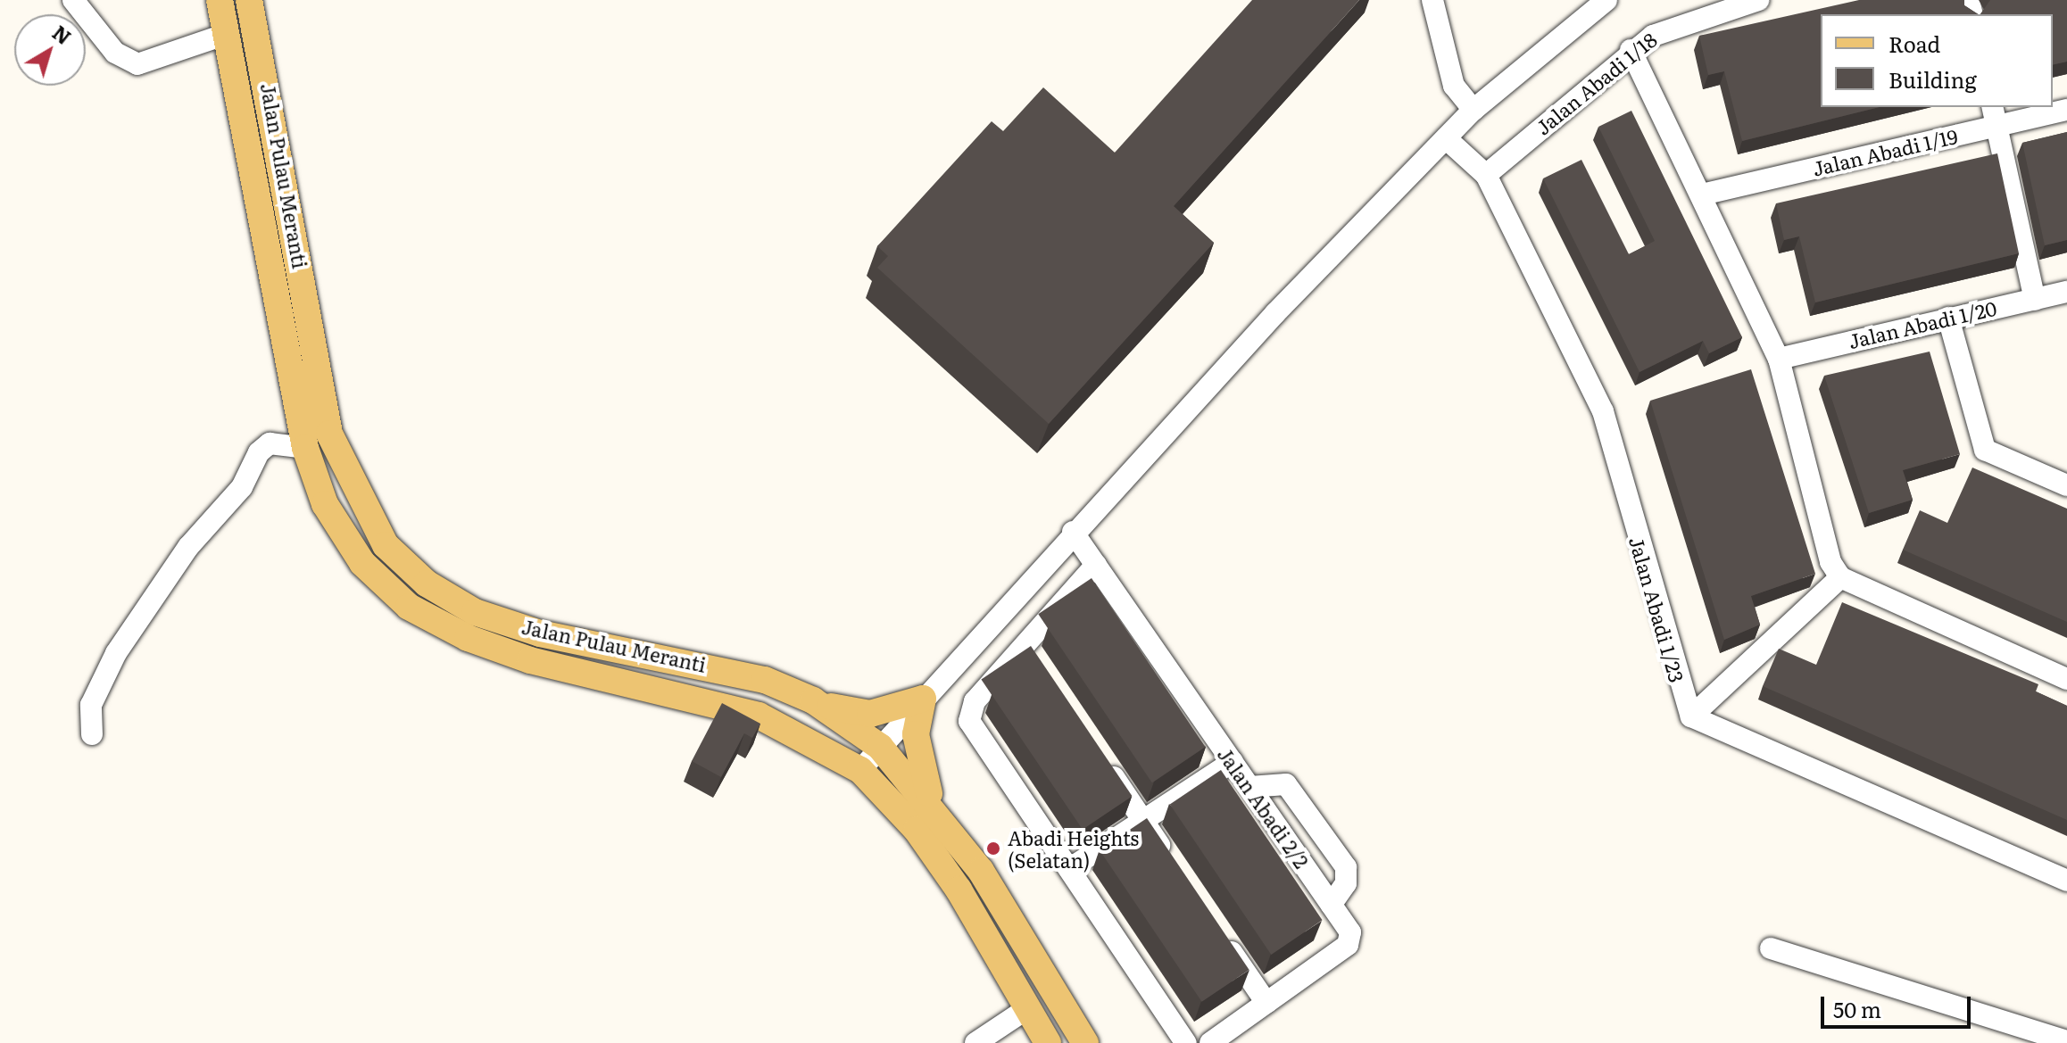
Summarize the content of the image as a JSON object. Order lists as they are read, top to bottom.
{
  "streets": {
    "main road": ["Jalan Pulau Meranti"],
    "street": [
      "Jalan Abadi 1/18",
      "Jalan Abadi 1/19",
      "Jalan Abadi 1/20",
      "Jalan Abadi 1/23",
      "Jalan Abadi 2/2"
    ]
  },
  "crossings": [
    ["Jalan Abadi 1/18", "Jalan Abadi 1/23"]
  ],
  "places": ["Abadi Heights (Selatan)"],
  "legend": ["Road", "Building"],
  "scale_bar": "50 m",
  "north": "top right"
}
